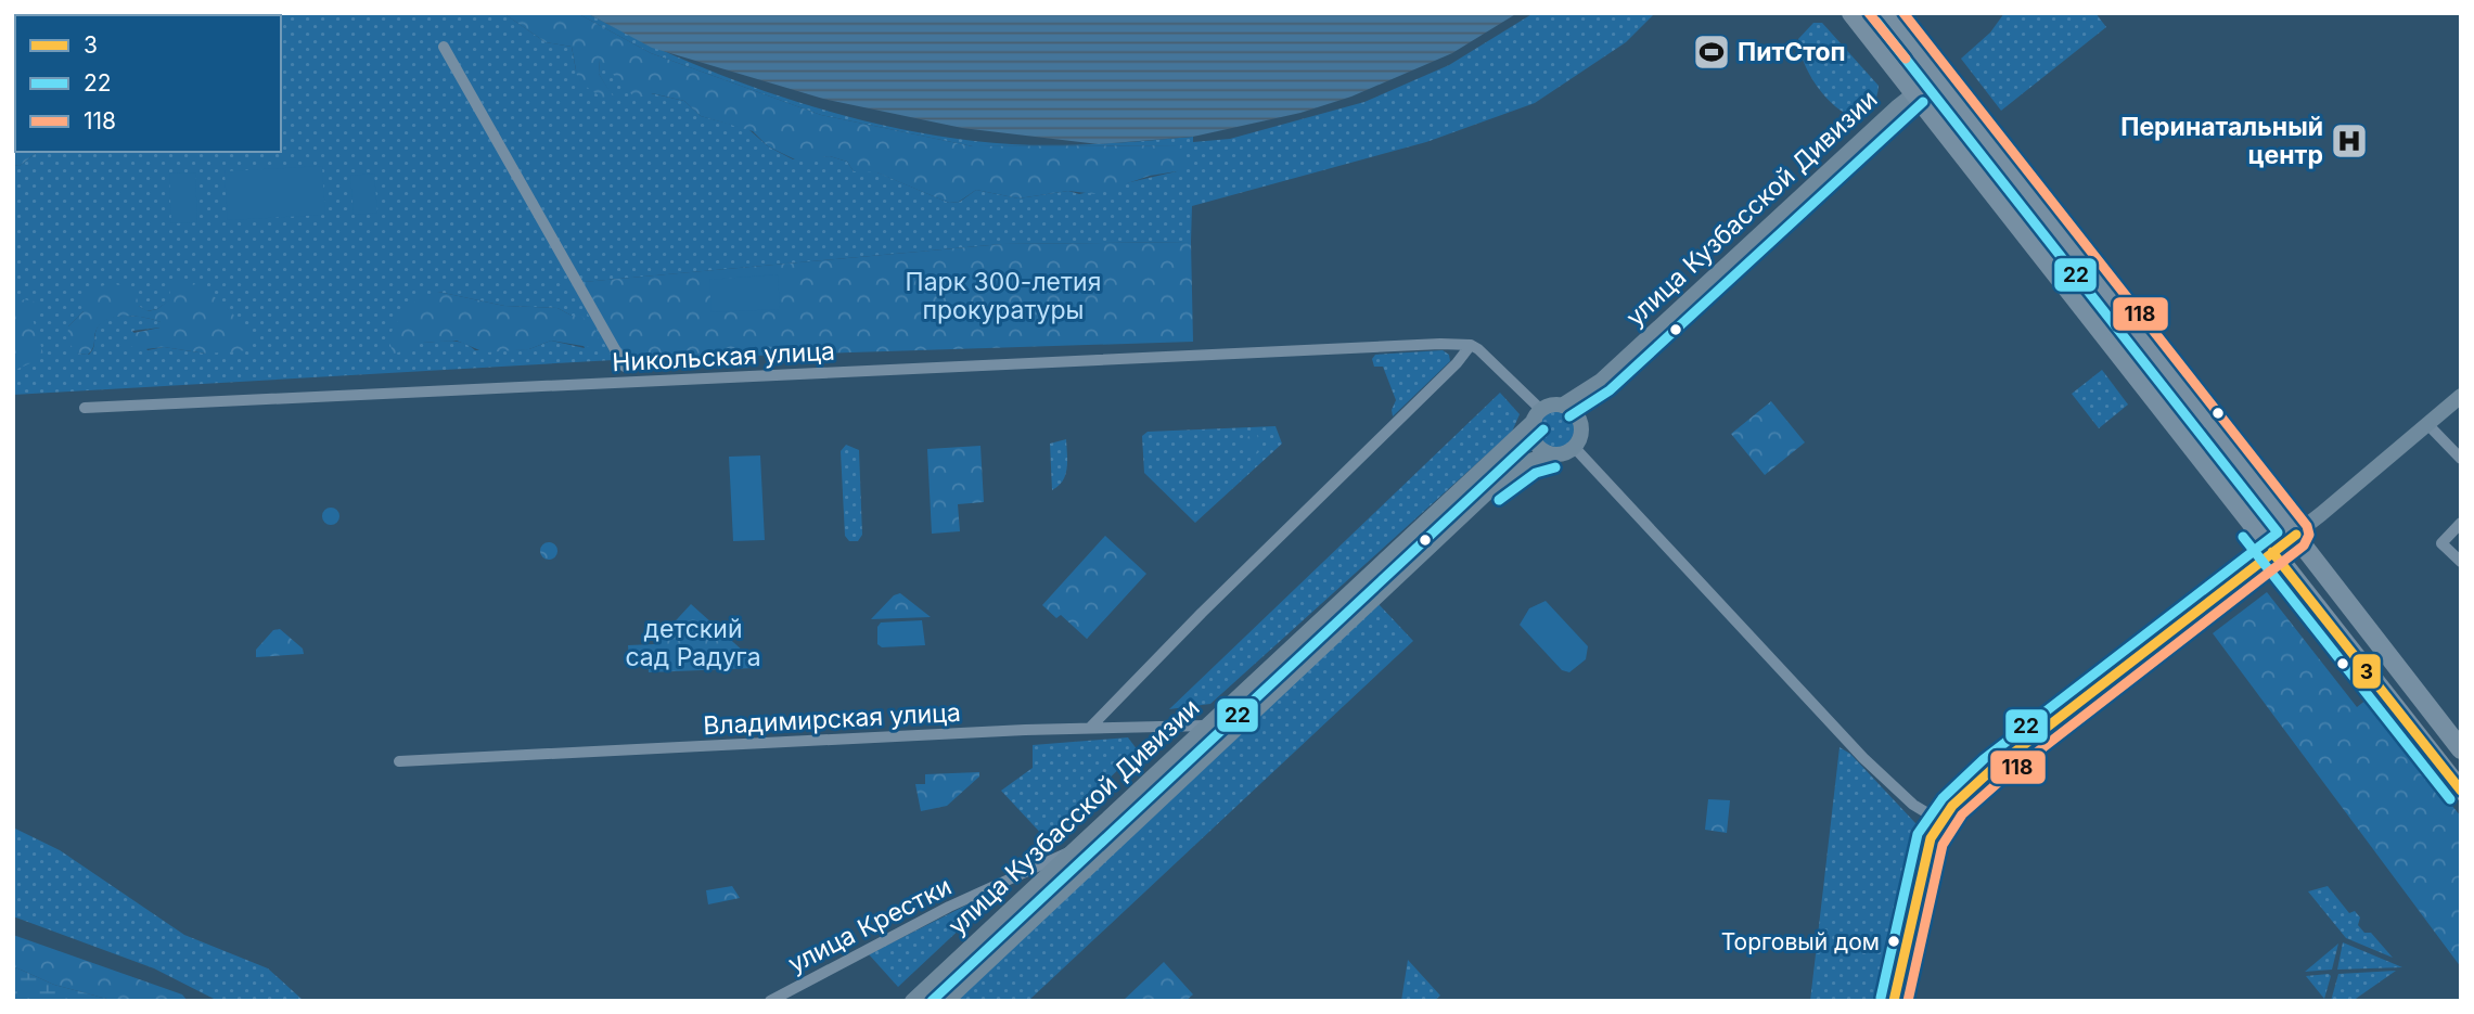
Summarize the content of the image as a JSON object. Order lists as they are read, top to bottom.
{
  "streets": {
    "street": [
      "улица Кузбасской Дивизии",
      "Никольская улица",
      "Владимирская улица",
      "улица Крестки"
    ]
  },
  "crossings": [
    ["улица Кузбасской Дивизии", "Владимирская улица"],
    ["улица Кузбасской Дивизии", "улица Крестки"]
  ],
  "parks": ["Парк 300-летия прокуратуры", "детский сад Радуга"],
  "places": {
    "sports": ["ПитСтоп"],
    "hospital": ["Перинатальный центр"],
    "other": ["Торговый дом"]
  },
  "lines": ["transit line 118", "transit line 22", "transit line 3"],
  "legend": ["3", "22", "118"]
}
